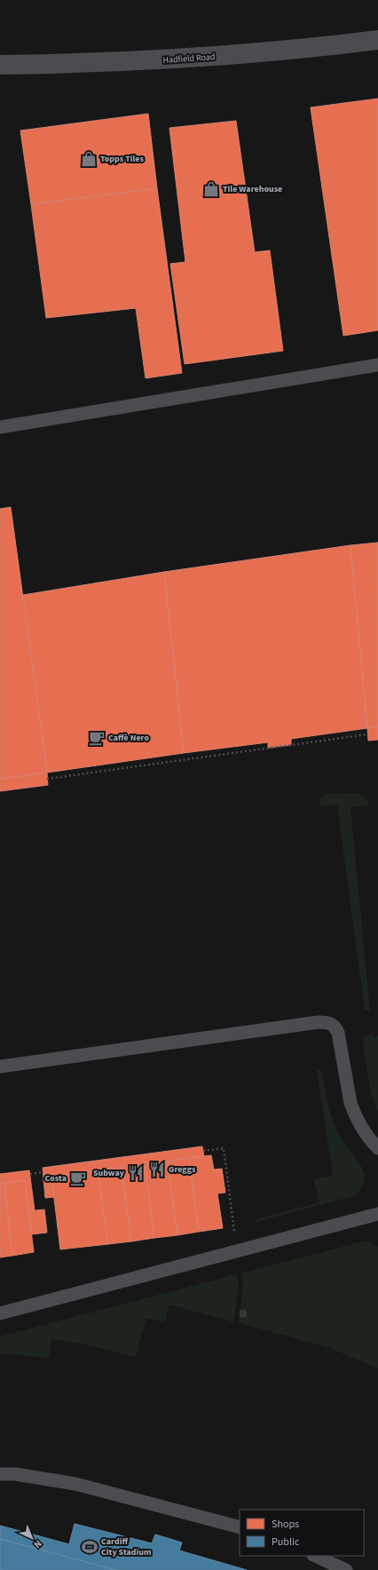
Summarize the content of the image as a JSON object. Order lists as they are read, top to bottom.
{
  "streets": {
    "street": ["Hadfield Road"]
  },
  "places": {
    "shop": ["Topps Tiles", "Tile Warehouse"],
    "cafe": ["Caffè Nero", "Costa"],
    "restaurant": ["Greggs", "Subway"],
    "sports": ["Cardiff City Stadium"]
  },
  "legend": ["Shops", "Public"],
  "north": "bottom right"
}
